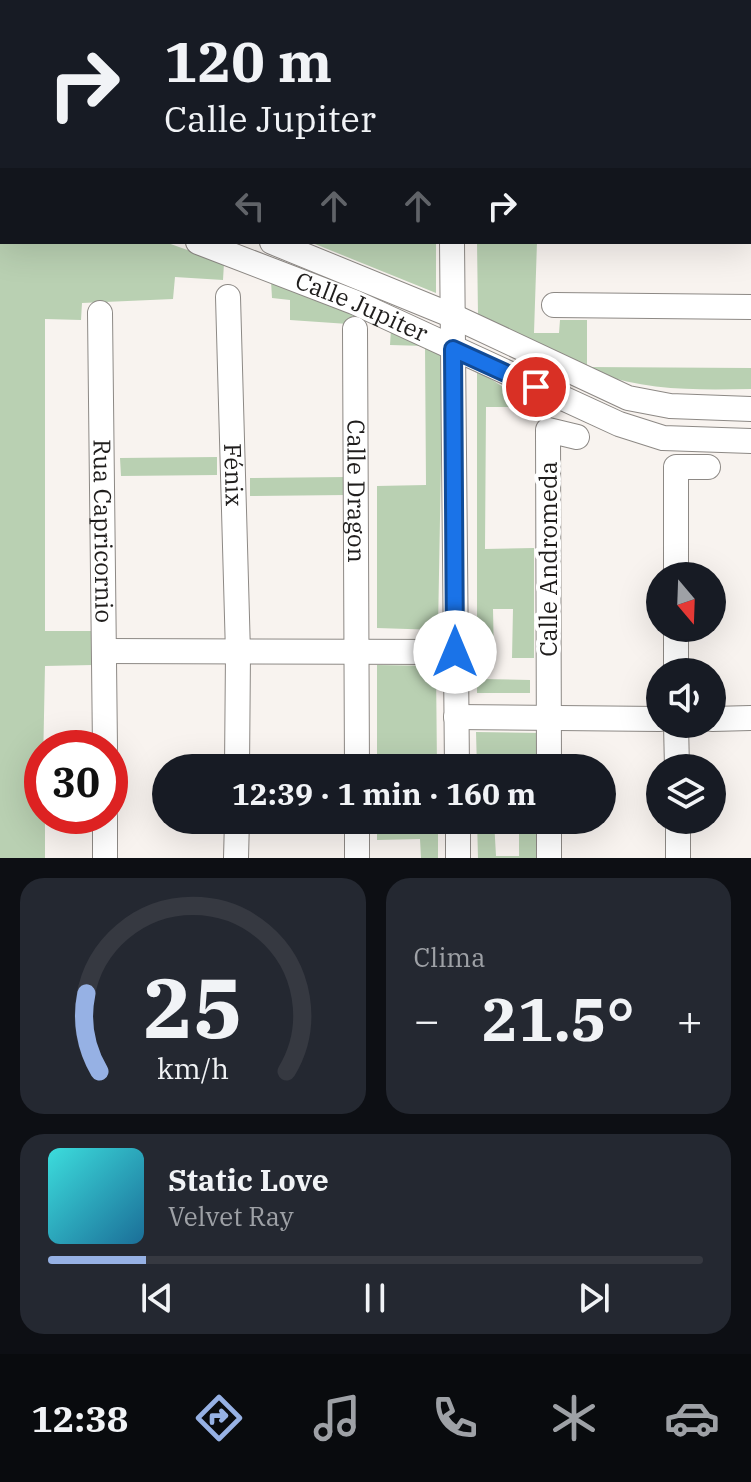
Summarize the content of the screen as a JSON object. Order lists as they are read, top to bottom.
{
  "streets": {
    "street": [
      "Calle Jupiter",
      "Fénix",
      "Calle Dragon",
      "Rua Capricornio",
      "Calle Andromeda"
    ]
  },
  "north": "bottom",
  "page": {
    "turn": ["120 m", "Calle Jupiter"],
    "limit": "30",
    "trip": "12:39 · 1 min · 160 m",
    "tile": "Clima",
    "heat": ["−", "21.5°", "+"],
    "song": ["Static Love", "Velvet Ray"],
    "tabs": "12:38",
    "gauge": ["25", "km/h"]
  }
}
